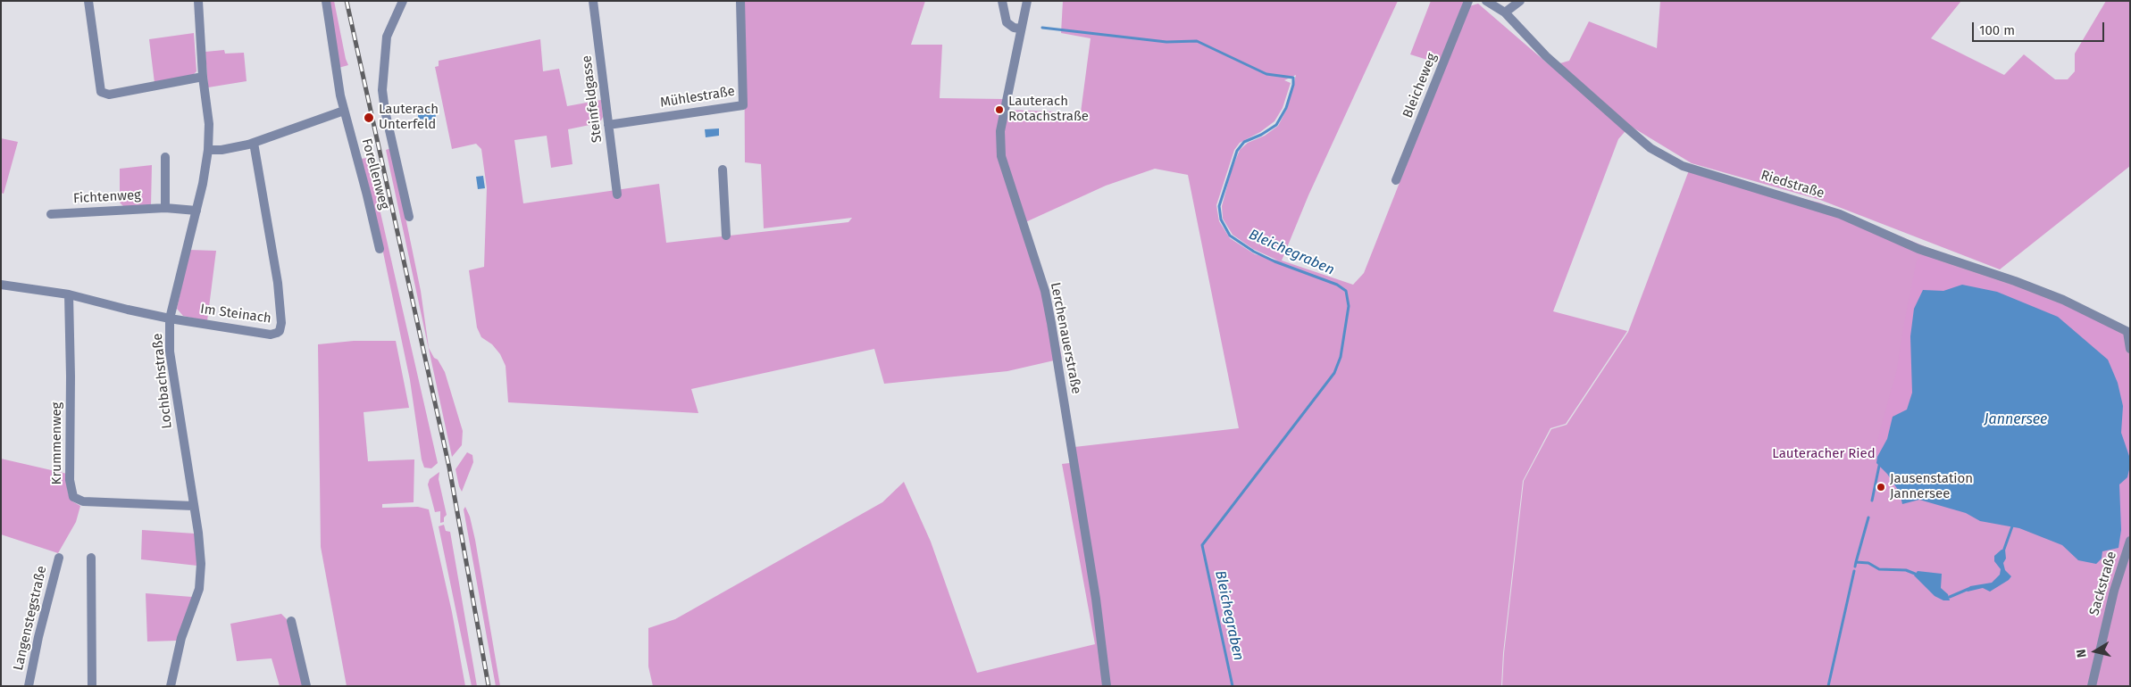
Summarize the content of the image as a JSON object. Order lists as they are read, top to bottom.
{
  "streets": {
    "street": [
      "Bleicheweg",
      "Mühlestraße",
      "Steinfeldgasse",
      "Forellenweg",
      "Riedstraße",
      "Fichtenweg",
      "Im Steinach",
      "Lerchenauerstraße",
      "Lochbachstraße",
      "Krummenweg",
      "Sackstraße",
      "Langenstegstraße"
    ]
  },
  "crossings": [
    ["Mühlestraße", "Steinfeldgasse"],
    ["Fichtenweg", "Lochbachstraße"],
    ["Im Steinach", "Lochbachstraße"],
    ["Im Steinach", "Krummenweg"],
    ["Lochbachstraße", "Krummenweg"]
  ],
  "water": ["Bleichegraben", "Jannersee"],
  "parks": ["Lauteracher Ried"],
  "places": ["Lauterach Rotachstraße", "Lauterach Unterfeld", "Jausenstation Jannersee"],
  "scale_bar": "100 m",
  "north": "left"
}
